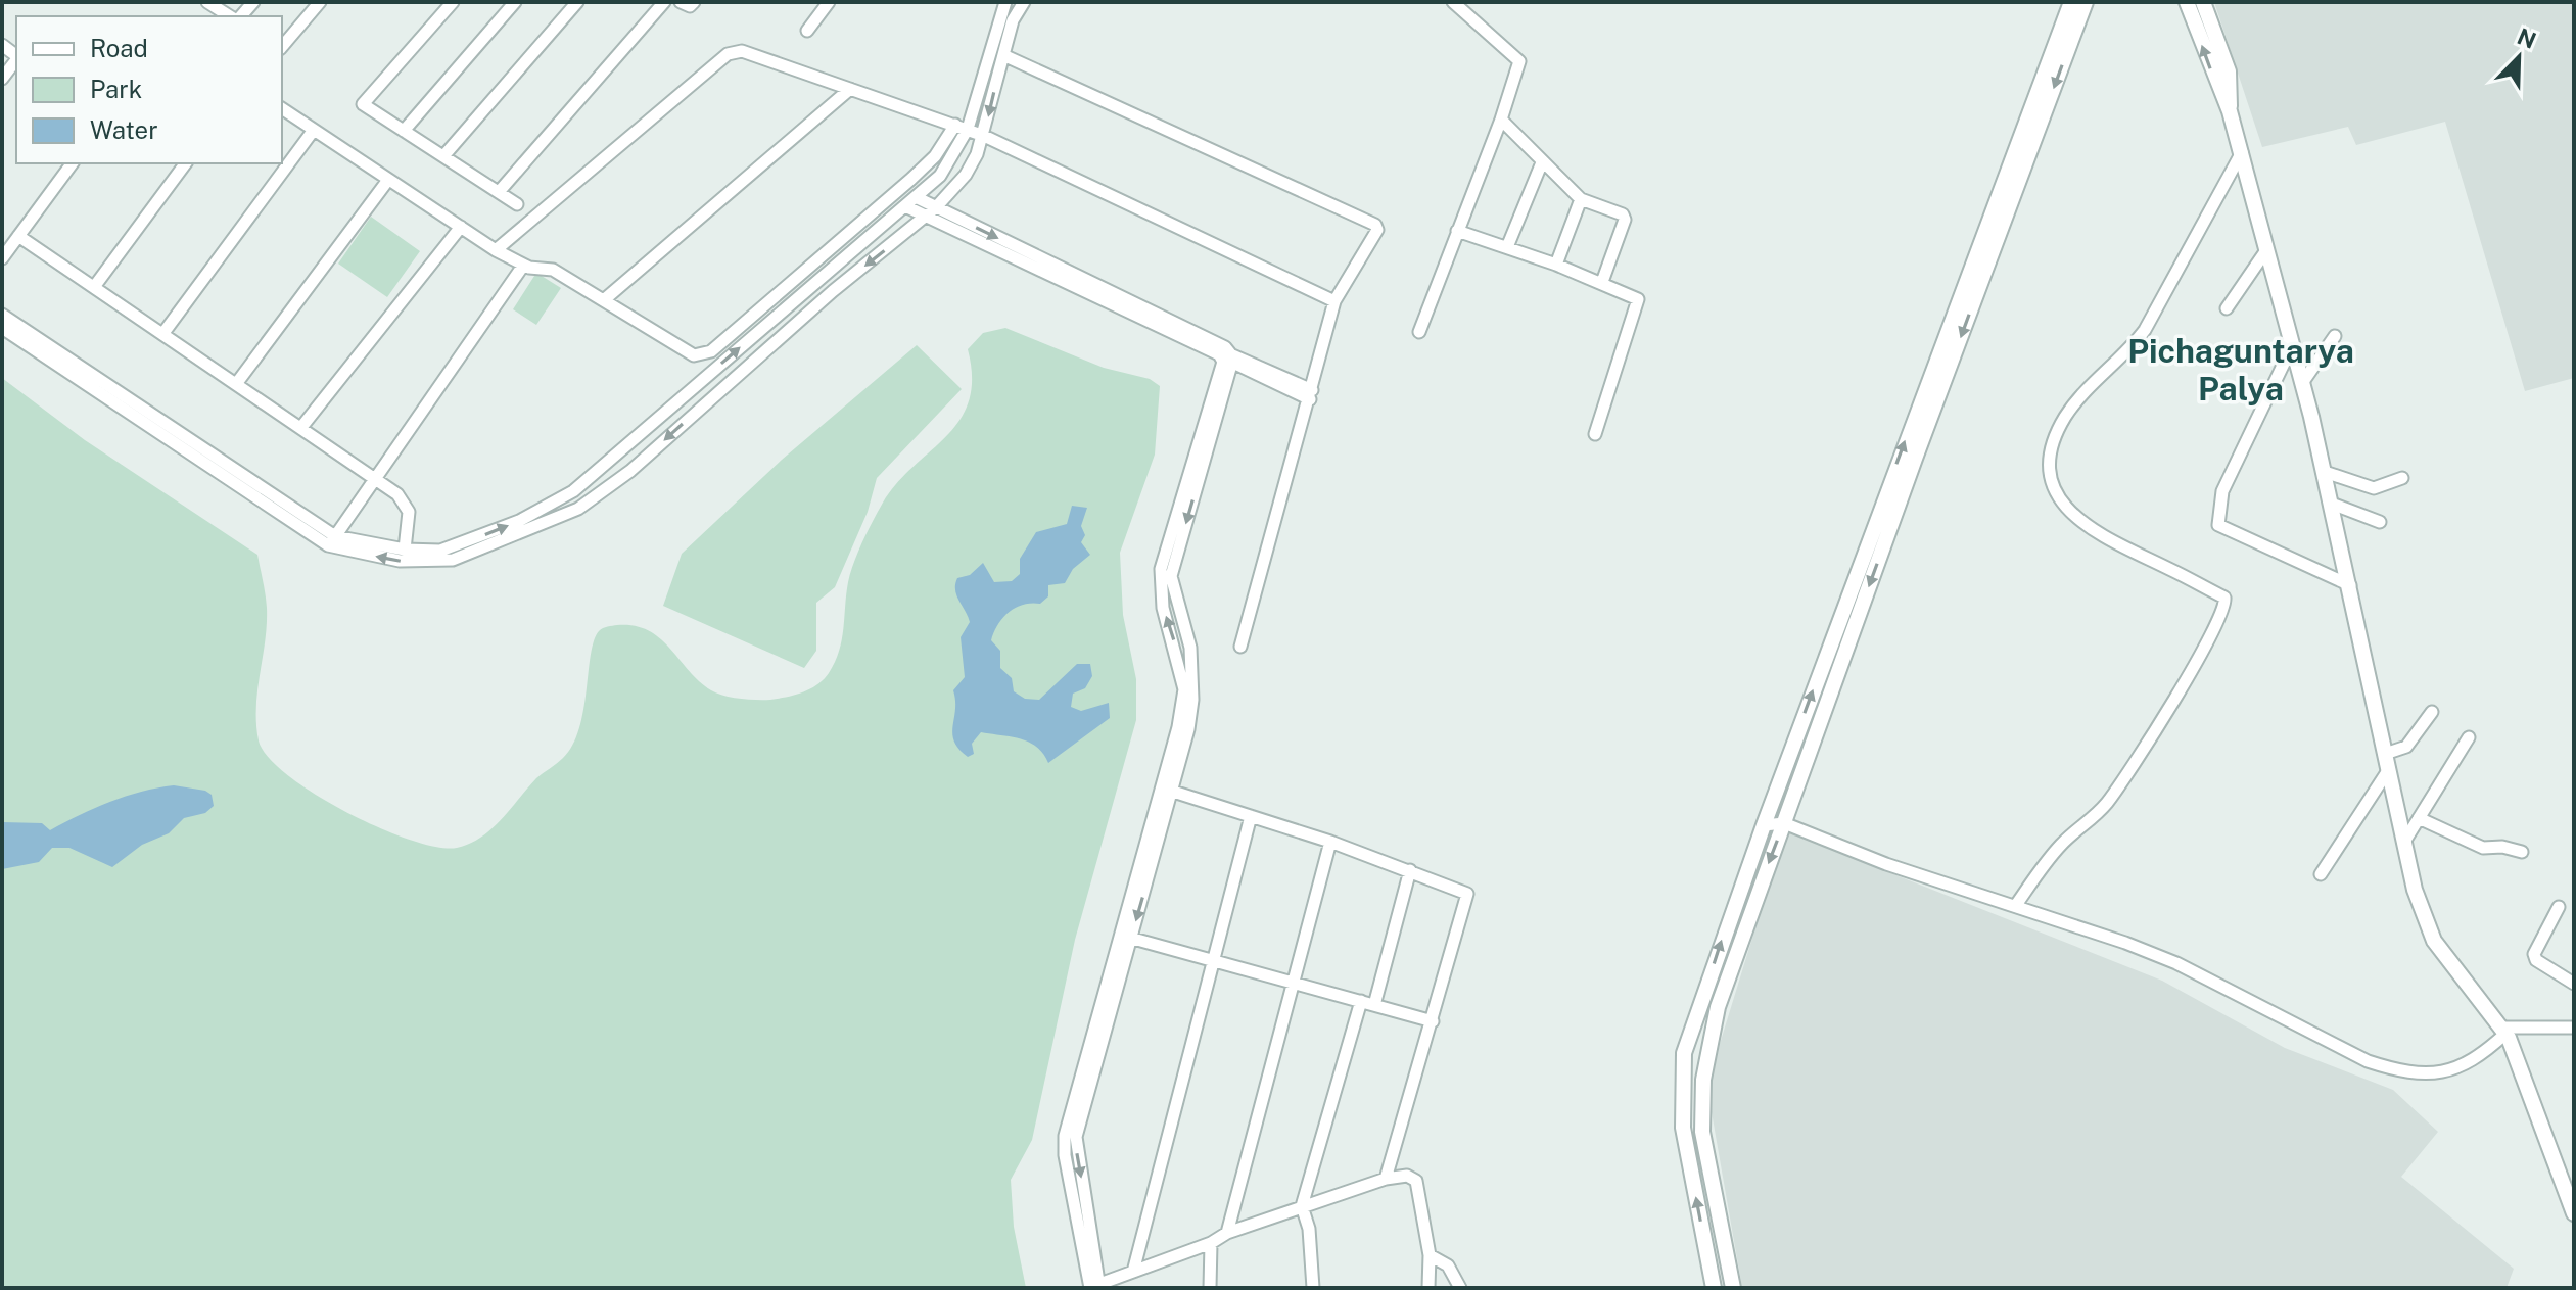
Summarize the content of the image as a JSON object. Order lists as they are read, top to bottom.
{
  "districts": ["Pichaguntarya Palya"],
  "legend": ["Road", "Park", "Water"],
  "north": "top right"
}
